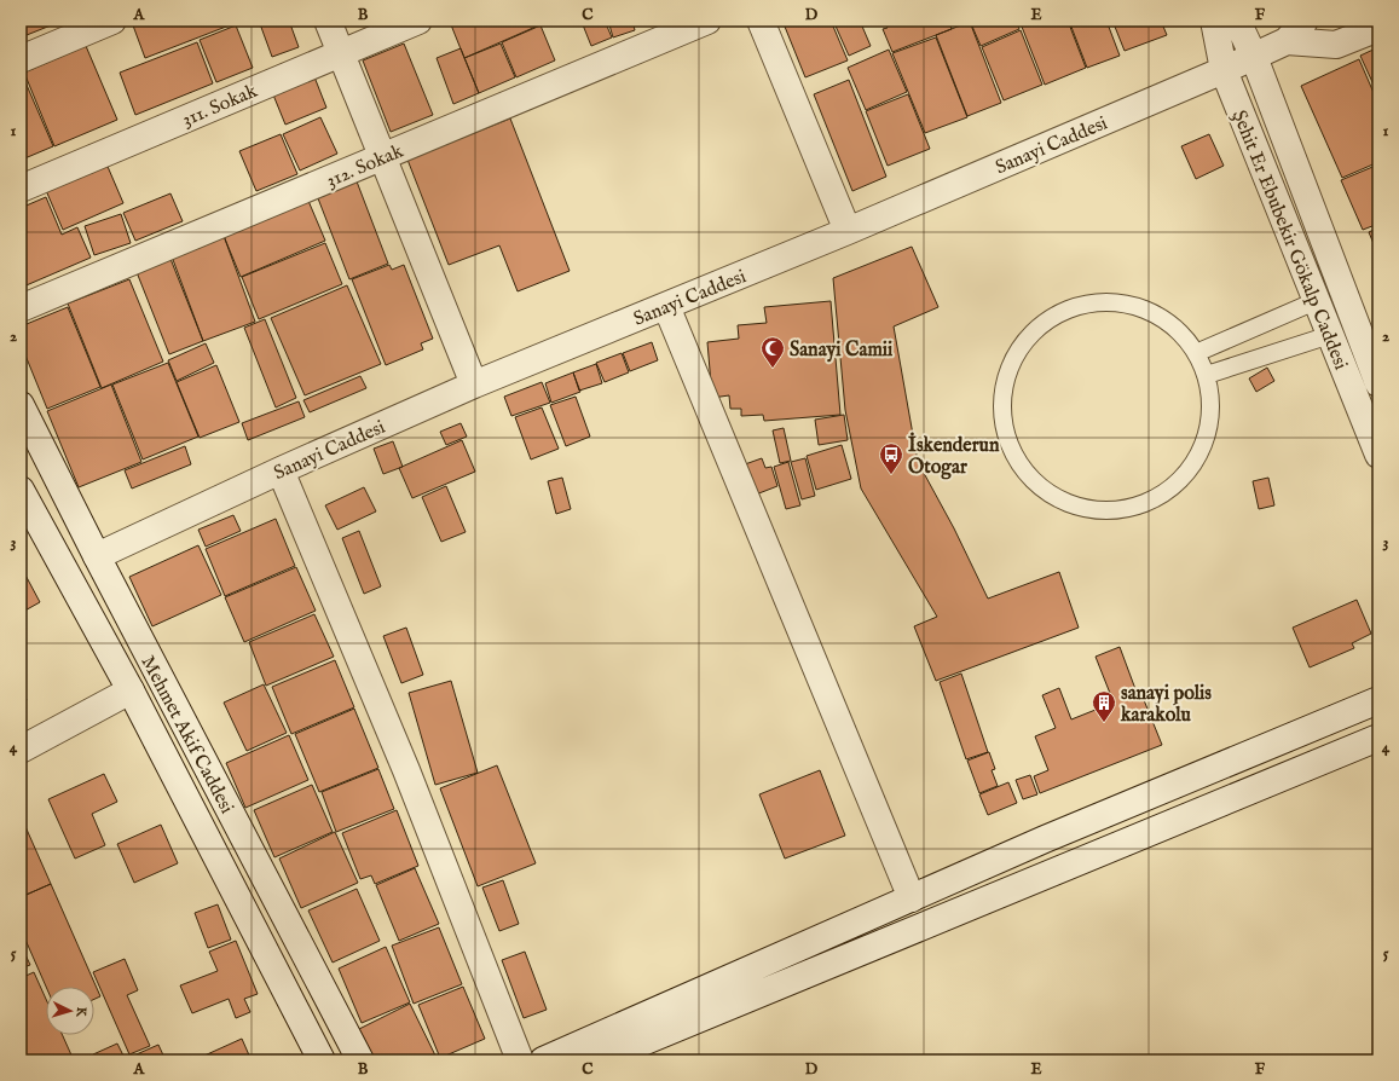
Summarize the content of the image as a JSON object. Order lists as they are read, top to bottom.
{
  "streets": {
    "street": [
      "311. Sokak",
      "Sanayi Caddesi",
      "312. Sokak",
      "Şehit Er Ebubekir Gökalp Caddesi",
      "Mehmet Akif Caddesi"
    ]
  },
  "crossings": [
    ["Sanayi Caddesi", "Şehit Er Ebubekir Gökalp Caddesi"],
    ["Sanayi Caddesi", "Mehmet Akif Caddesi"]
  ],
  "places": {
    "mosque": ["Sanayi Camii"],
    "bus stop": ["İskenderun Otogar"],
    "building": ["sanayi polis karakolu"]
  },
  "north": "right",
  "grid": {
    "columns": [
      "A",
      "B",
      "C",
      "D",
      "E",
      "F"
    ],
    "rows": [
      "1",
      "2",
      "3",
      "4",
      "5"
    ]
  }
}
